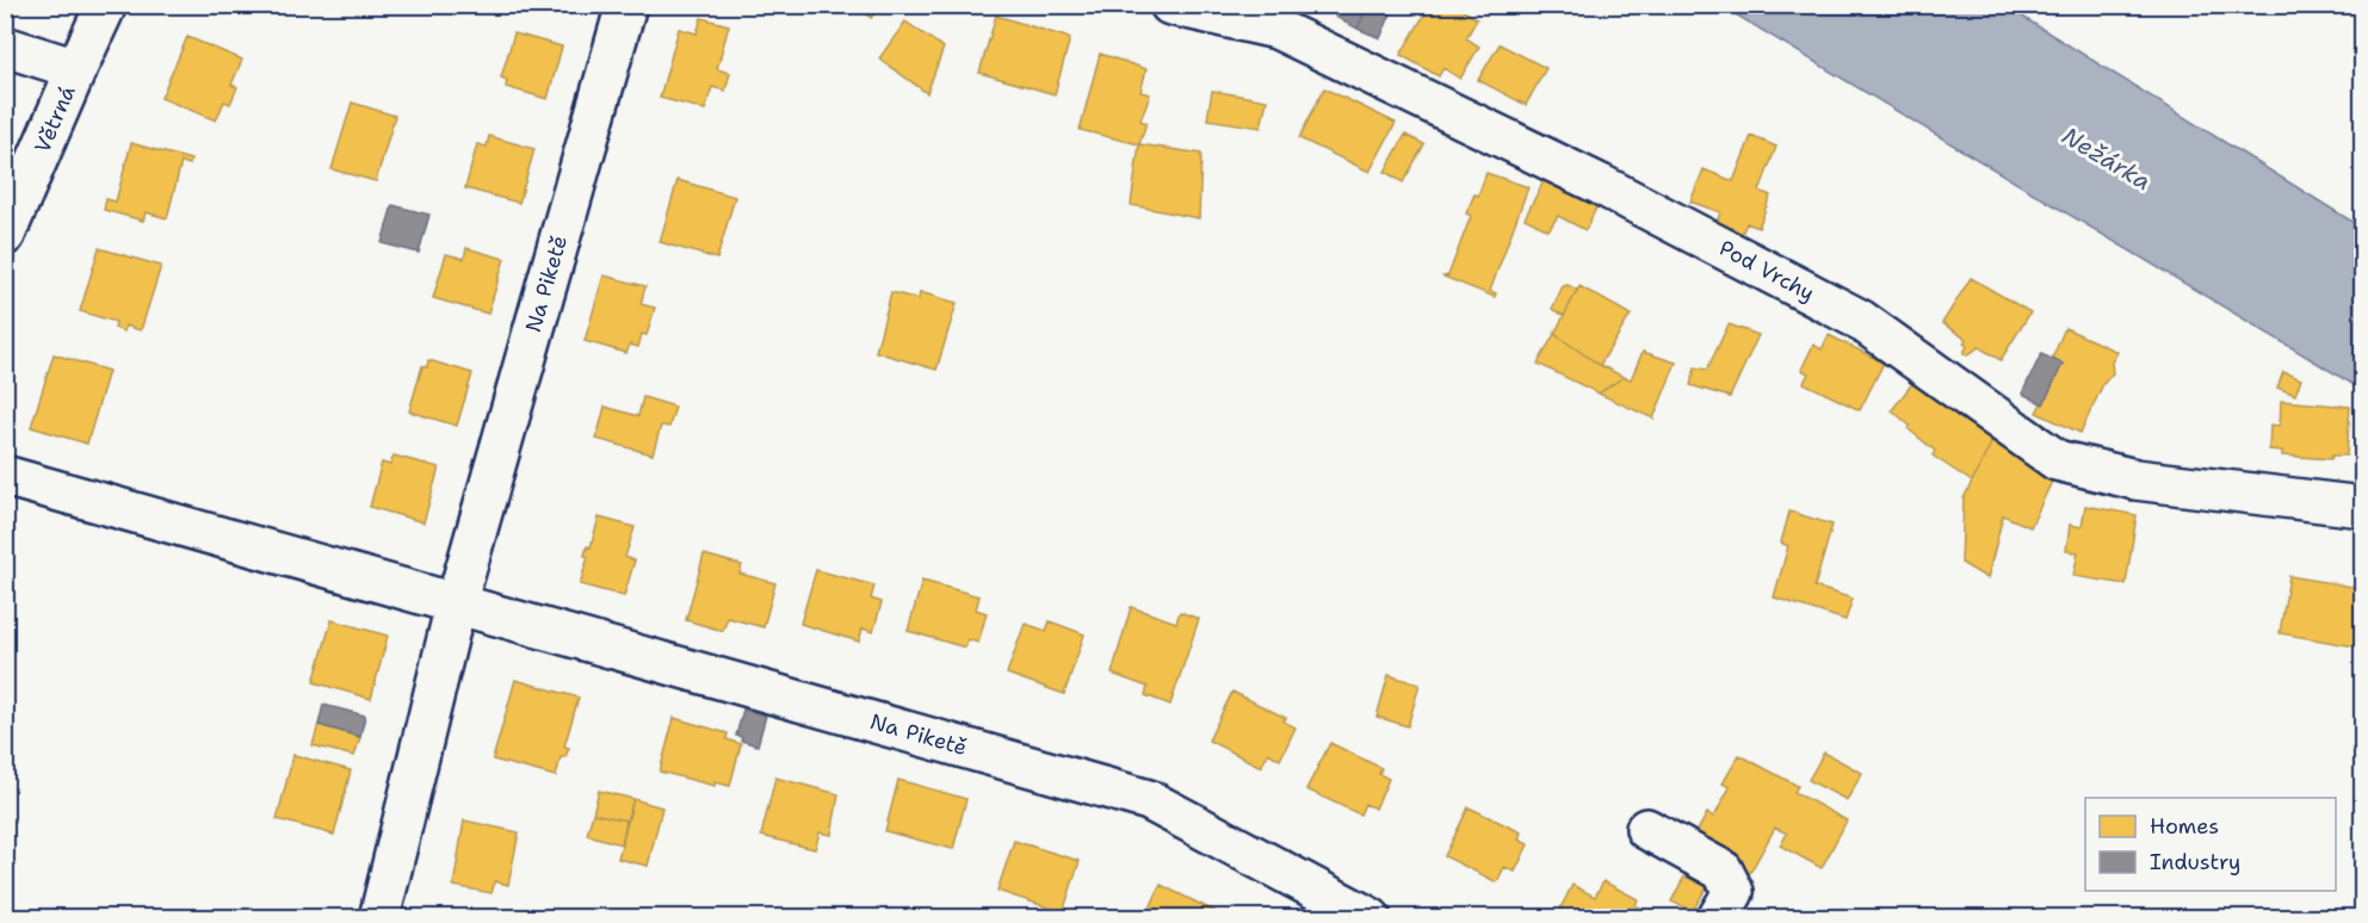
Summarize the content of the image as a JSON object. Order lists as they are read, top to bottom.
{
  "streets": {
    "street": ["Větrná", "Pod Vrchy", "Na Piketě"]
  },
  "water": ["Nežárka"],
  "legend": ["Homes", "Industry"]
}
